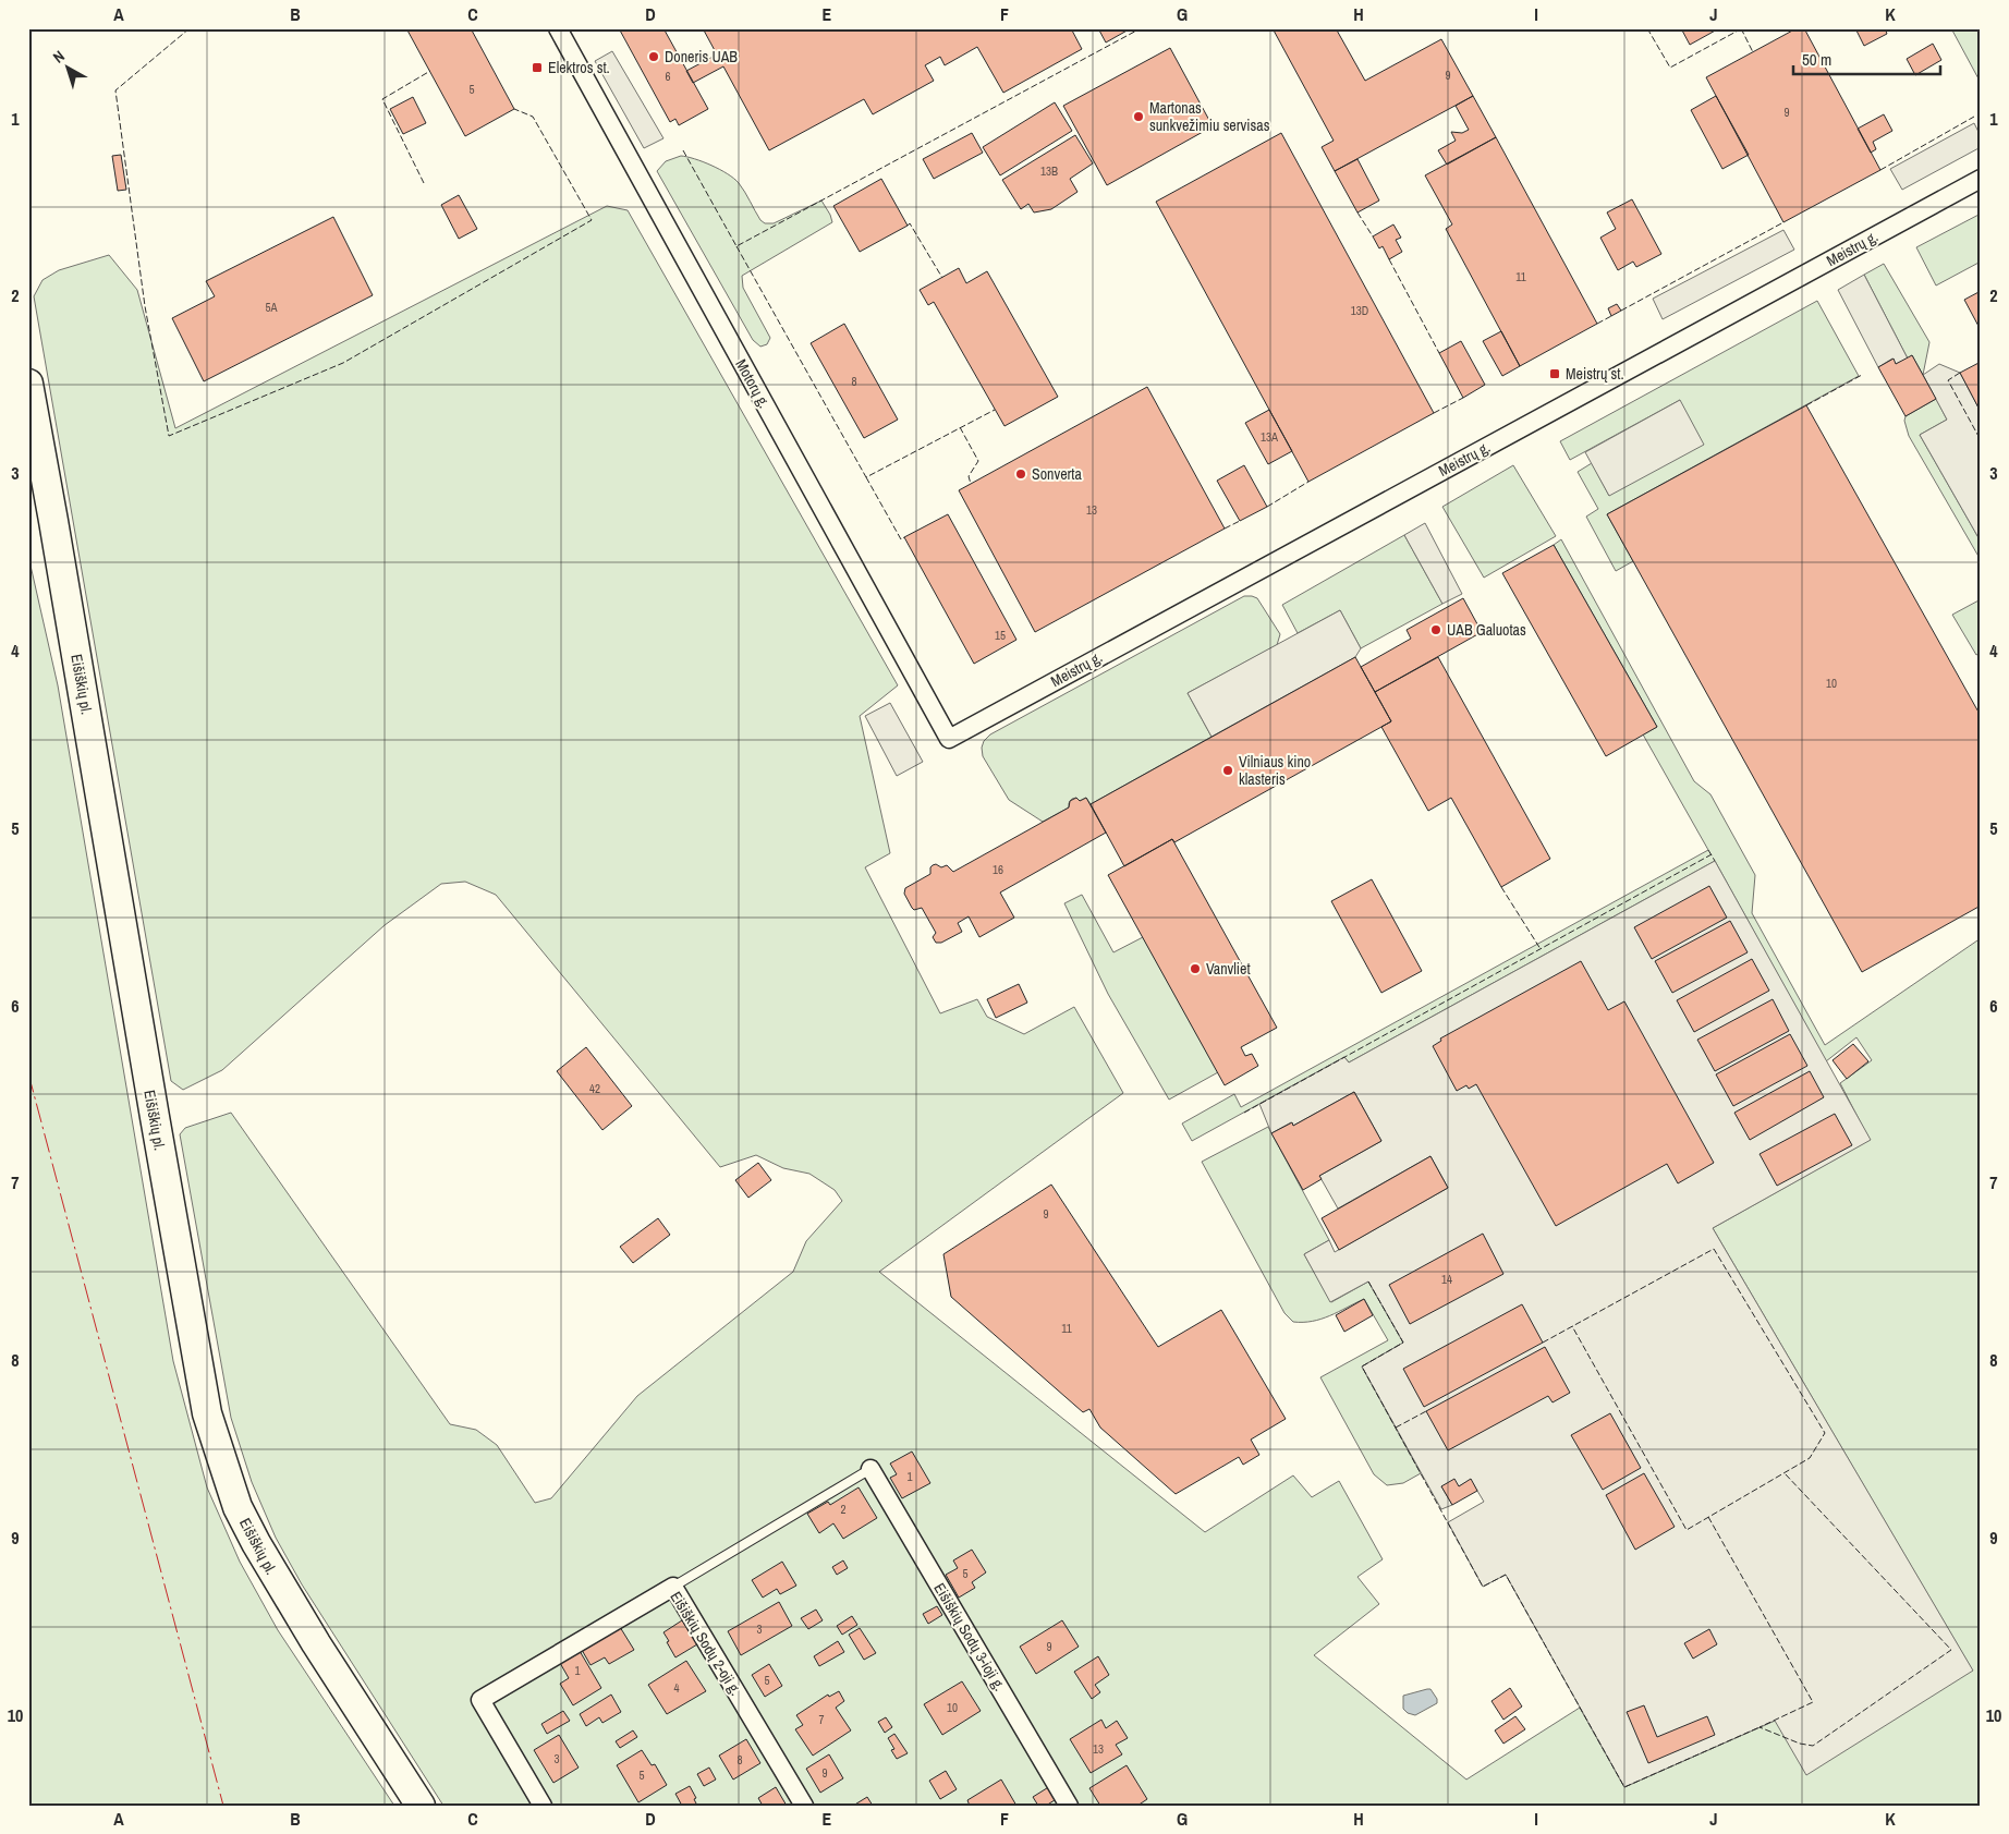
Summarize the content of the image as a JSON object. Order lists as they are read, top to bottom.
{
  "streets": {
    "main road": ["Eišiškių pl."],
    "street": [
      "Meistrų g.",
      "Motorų g.",
      "Eišiškių Sodų 3-ioji g.",
      "Eišiškių Sodų 2-oji g."
    ]
  },
  "crossings": [
    ["Meistrų g.", "Motorų g."]
  ],
  "places": {
    "other": [
      "Doneris UAB",
      "Martonas sunkvežimiu servisas",
      "Sonverta",
      "UAB Galuotas",
      "Vilniaus kino klasteris",
      "Vanvliet"
    ],
    "transit": ["Elektros st.", "Meistrų st."]
  },
  "house_numbers": [
    "9",
    "6",
    "5",
    "9",
    "13B",
    "11",
    "5A",
    "13D",
    "8",
    "13A",
    "13",
    "15",
    "10",
    "16",
    "42",
    "9",
    "14",
    "11",
    "1",
    "2",
    "5",
    "3",
    "9",
    "1",
    "5",
    "4",
    "10",
    "7",
    "13",
    "3",
    "8",
    "9",
    "5"
  ],
  "scale_bar": "50 m",
  "north": "top left",
  "grid": {
    "columns": [
      "A",
      "B",
      "C",
      "D",
      "E",
      "F",
      "G",
      "H",
      "I",
      "J",
      "K"
    ],
    "rows": [
      "1",
      "2",
      "3",
      "4",
      "5",
      "6",
      "7",
      "8",
      "9",
      "10"
    ]
  }
}
